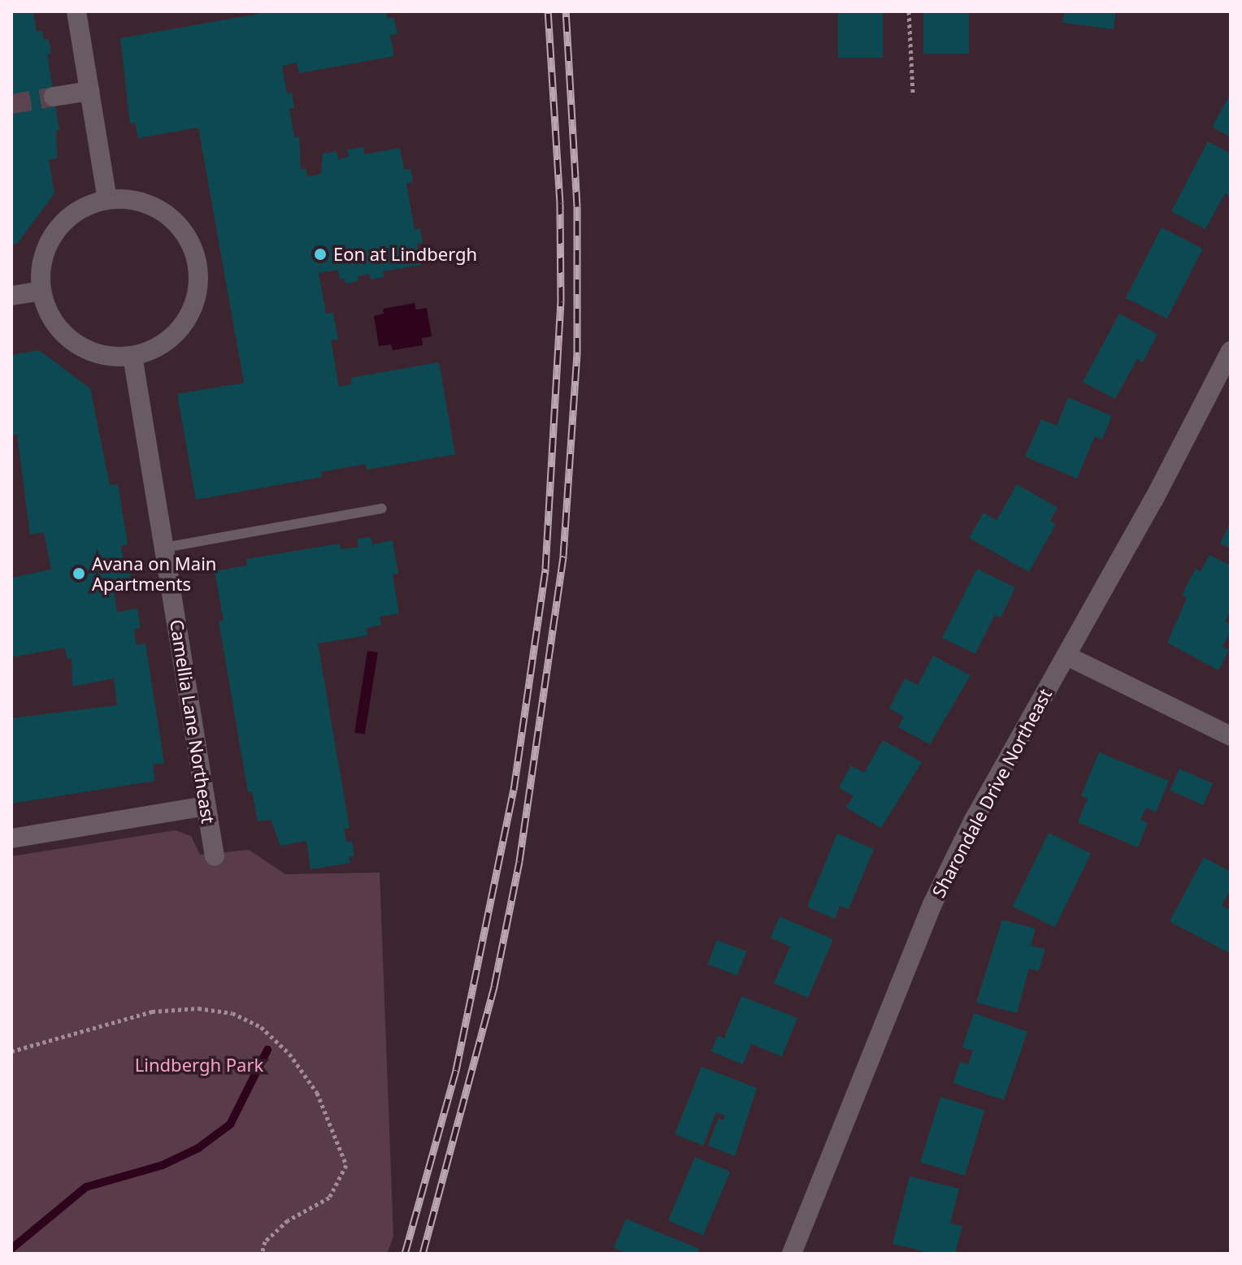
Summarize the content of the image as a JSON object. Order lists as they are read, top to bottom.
{
  "streets": {
    "street": ["Camellia Lane Northeast", "Sharondale Drive Northeast"]
  },
  "parks": ["Lindbergh Park"],
  "places": ["Eon at Lindbergh", "Avana on Main Apartments"]
}
